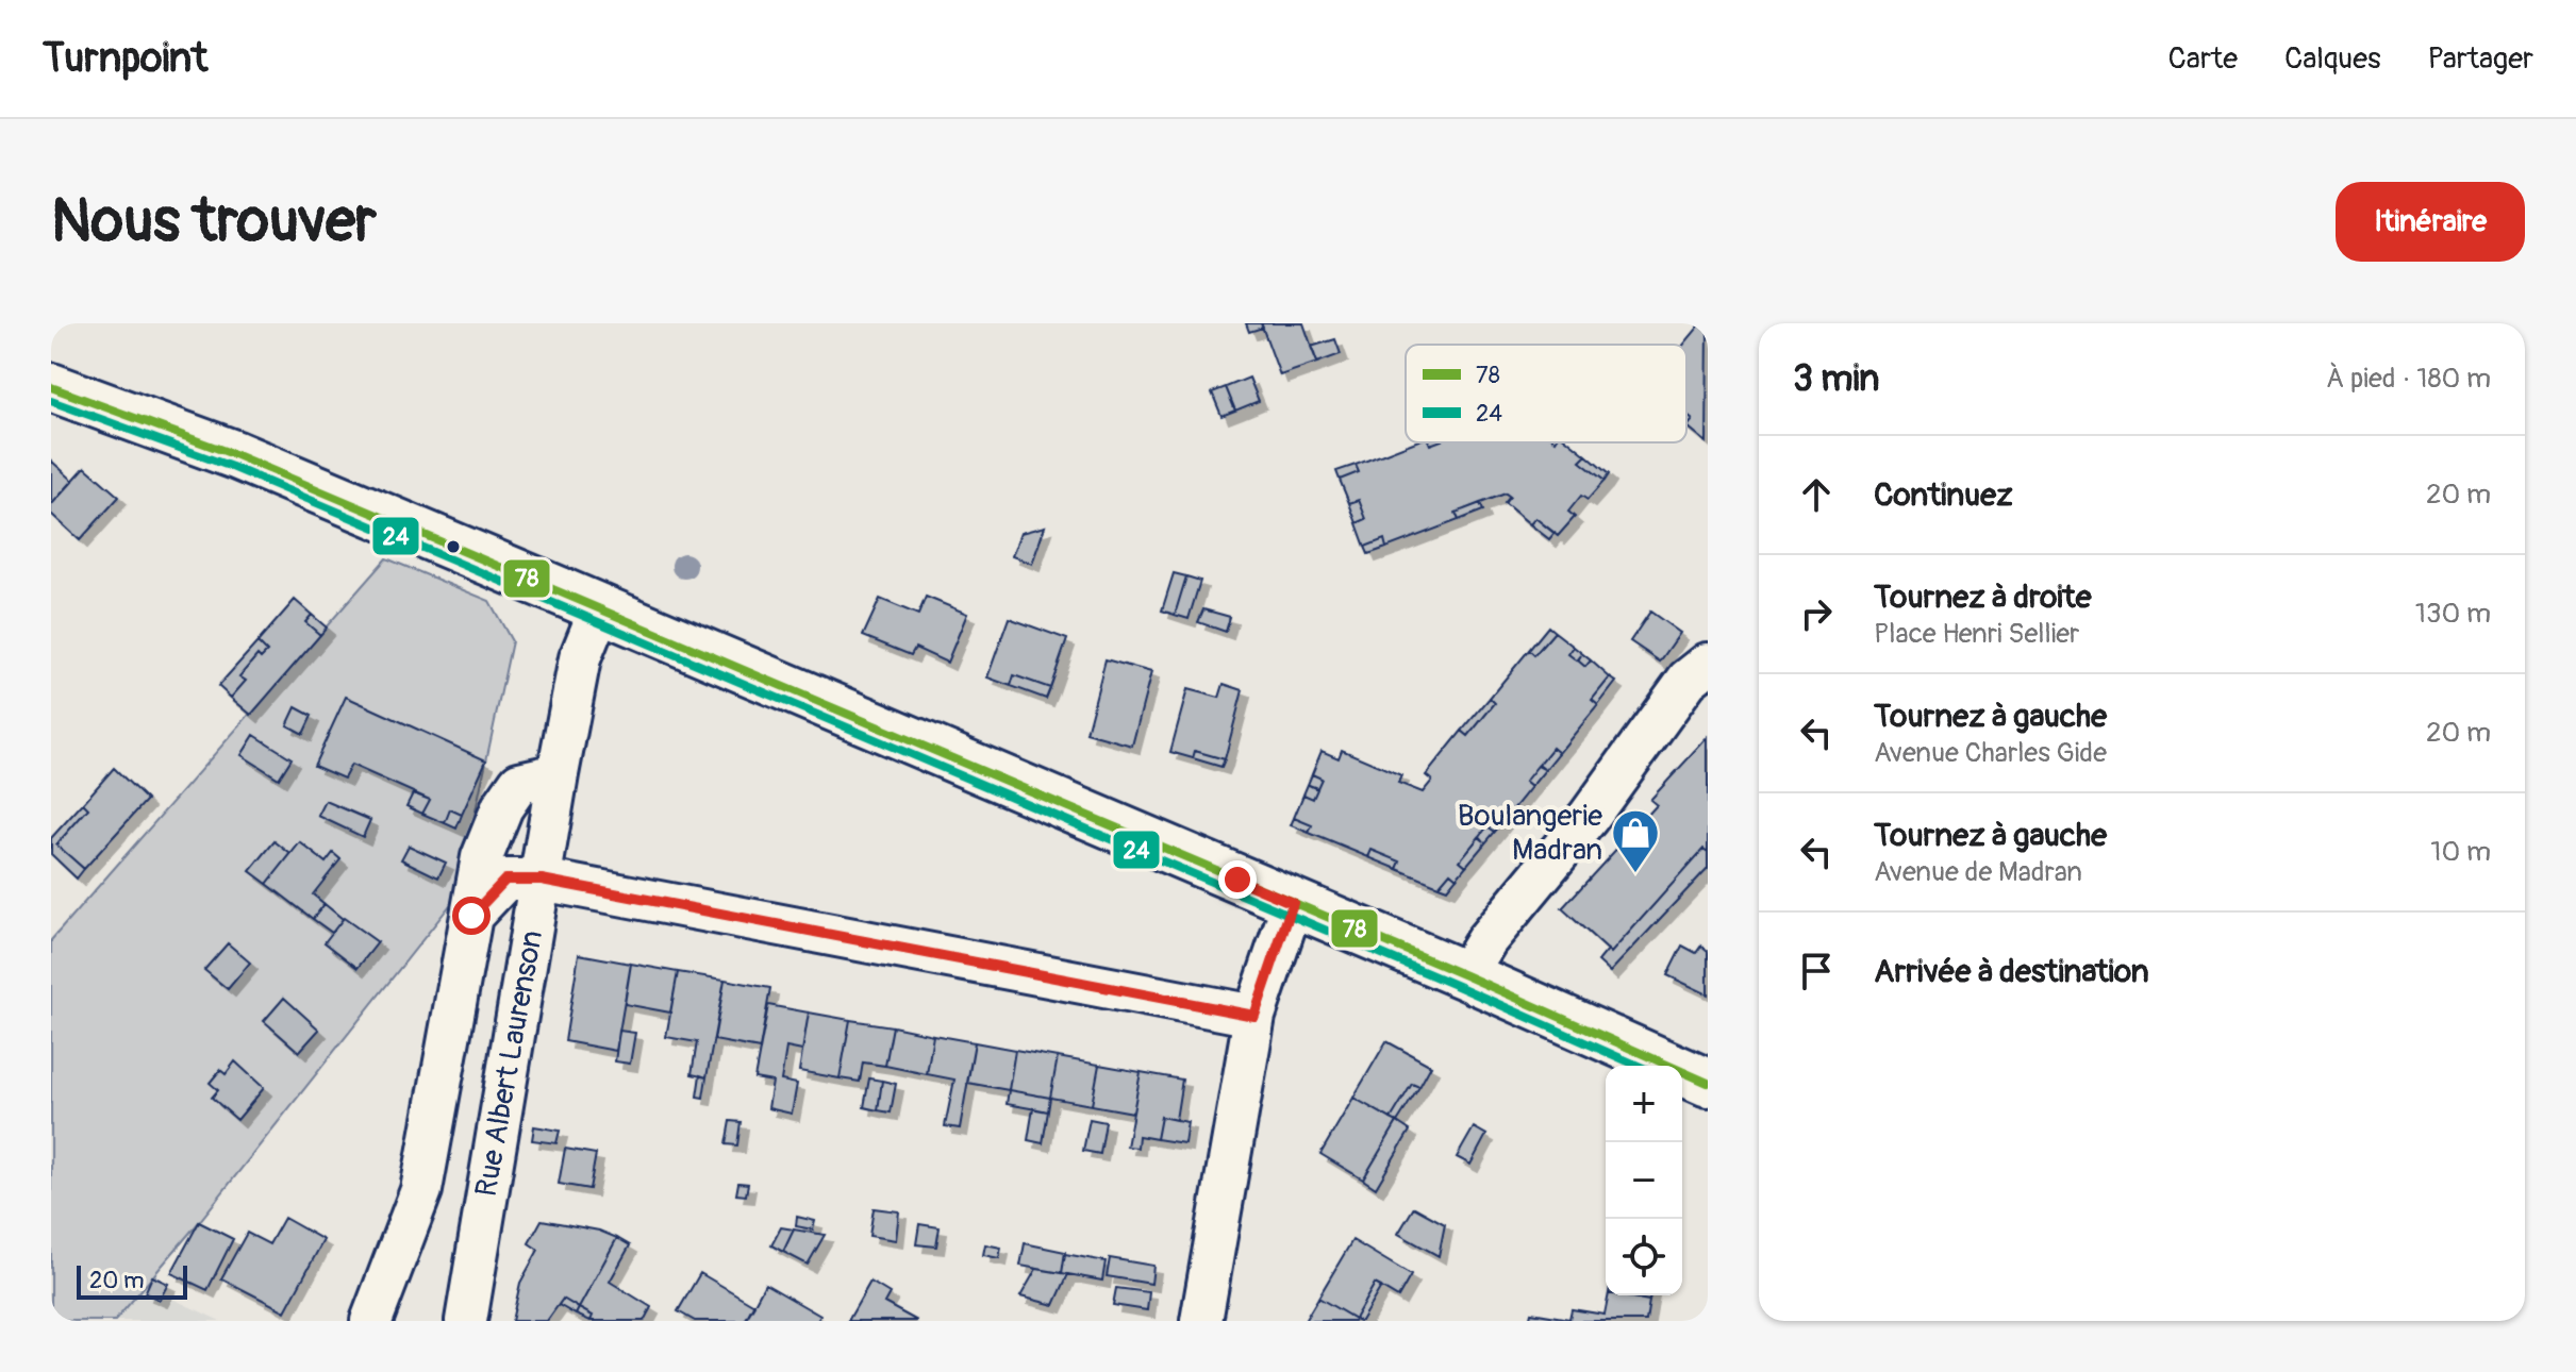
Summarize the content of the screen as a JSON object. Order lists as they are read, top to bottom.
{
  "streets": {
    "street": ["Rue Albert Laurenson"]
  },
  "places": {
    "shop": ["Boulangerie Madran"]
  },
  "lines": ["transit line 78", "transit line 24"],
  "legend": ["78", "24"],
  "scale_bar": "20 m",
  "page": {
    "header": "Turnpoint",
    "nav": ["Carte", "Calques", "Partager"],
    "buttons": "Itinéraire",
    "title": "Nous trouver",
    "heading": ["3 min", "À pied · 180 m"],
    "list": [
      ["Continuez", "20 m"],
      ["Tournez à droite", "Place Henri Sellier", "130 m"],
      ["Tournez à gauche", "Avenue Charles Gide", "20 m"],
      ["Tournez à gauche", "Avenue de Madran", "10 m"],
      "Arrivée à destination"
    ],
    "map_buttons": ["+", "−"],
    "scale": "20 m"
  }
}
